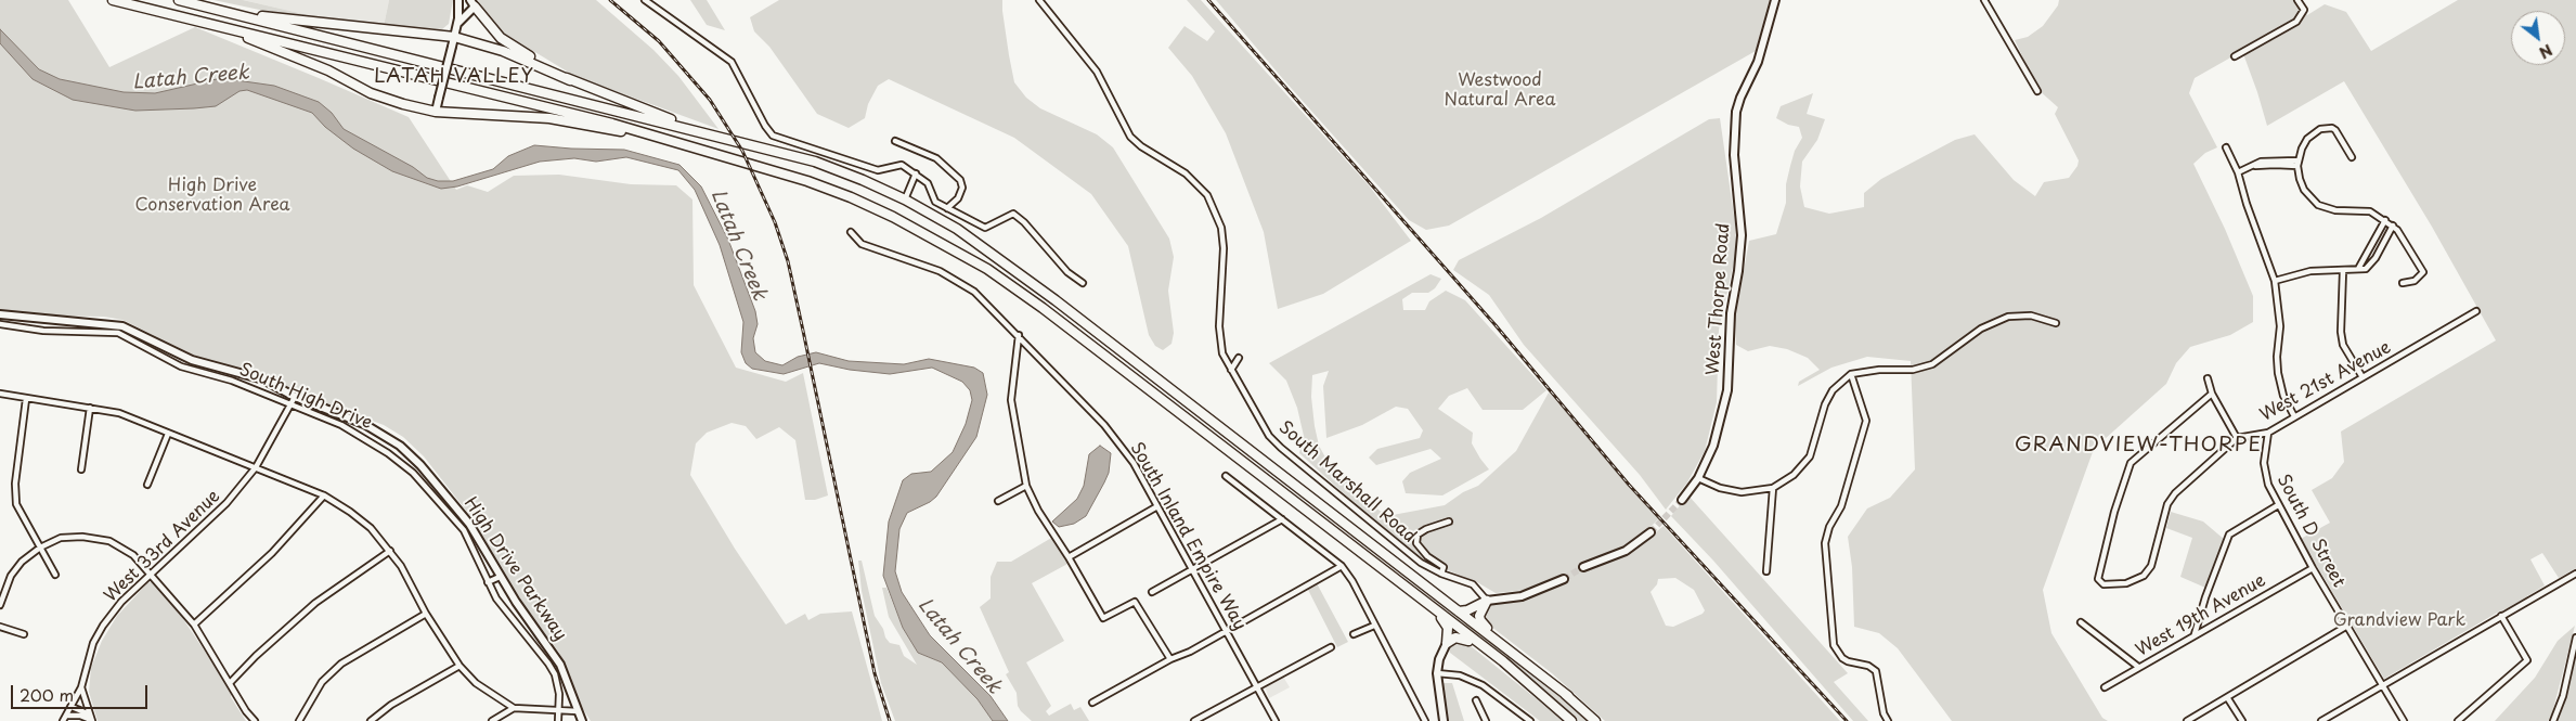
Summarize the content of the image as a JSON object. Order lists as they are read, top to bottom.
{
  "streets": {
    "main road": ["West Thorpe Road", "South High Drive", "High Drive Parkway"],
    "street": [
      "West 21st Avenue",
      "South Marshall Road",
      "South D Street",
      "South Inland Empire Way",
      "West 33rd Avenue",
      "West 19th Avenue"
    ]
  },
  "crossings": [
    ["West 21st Avenue", "South D Street"],
    ["South High Drive", "West 33rd Avenue"],
    ["South High Drive", "High Drive Parkway"],
    ["South D Street", "West 19th Avenue"],
    ["West 33rd Avenue", "High Drive Parkway"]
  ],
  "districts": ["LATAH VALLEY", "GRANDVIEW-THORPE"],
  "water": ["Latah Creek"],
  "parks": ["Westwood Natural Area", "High Drive Conservation Area", "Grandview Park"],
  "scale_bar": "200 m",
  "north": "bottom right"
}
